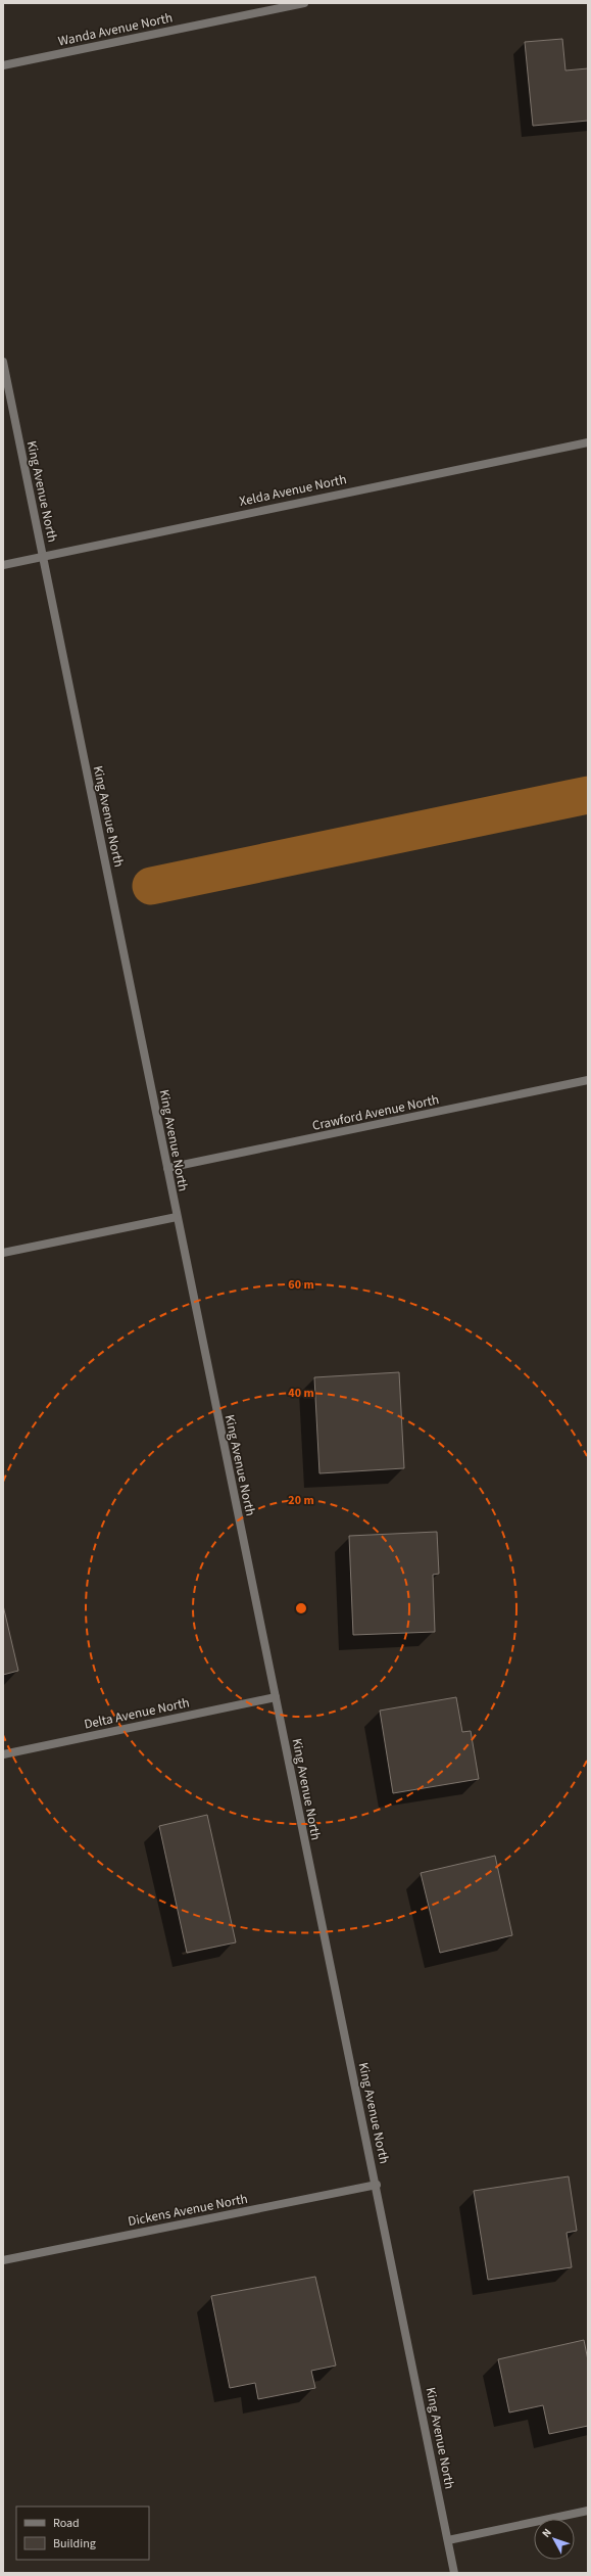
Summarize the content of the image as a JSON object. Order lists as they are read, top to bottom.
{
  "streets": {
    "street": [
      "Wanda Avenue North",
      "Xelda Avenue North",
      "King Avenue North",
      "Crawford Avenue North",
      "Delta Avenue North",
      "Dickens Avenue North"
    ]
  },
  "crossings": [
    ["Xelda Avenue North", "King Avenue North"],
    ["King Avenue North", "Crawford Avenue North"],
    ["King Avenue North", "Delta Avenue North"],
    ["King Avenue North", "Dickens Avenue North"]
  ],
  "legend": ["Road", "Building"],
  "north": "top left",
  "rings": ["60 m", "40 m", "20 m"]
}
